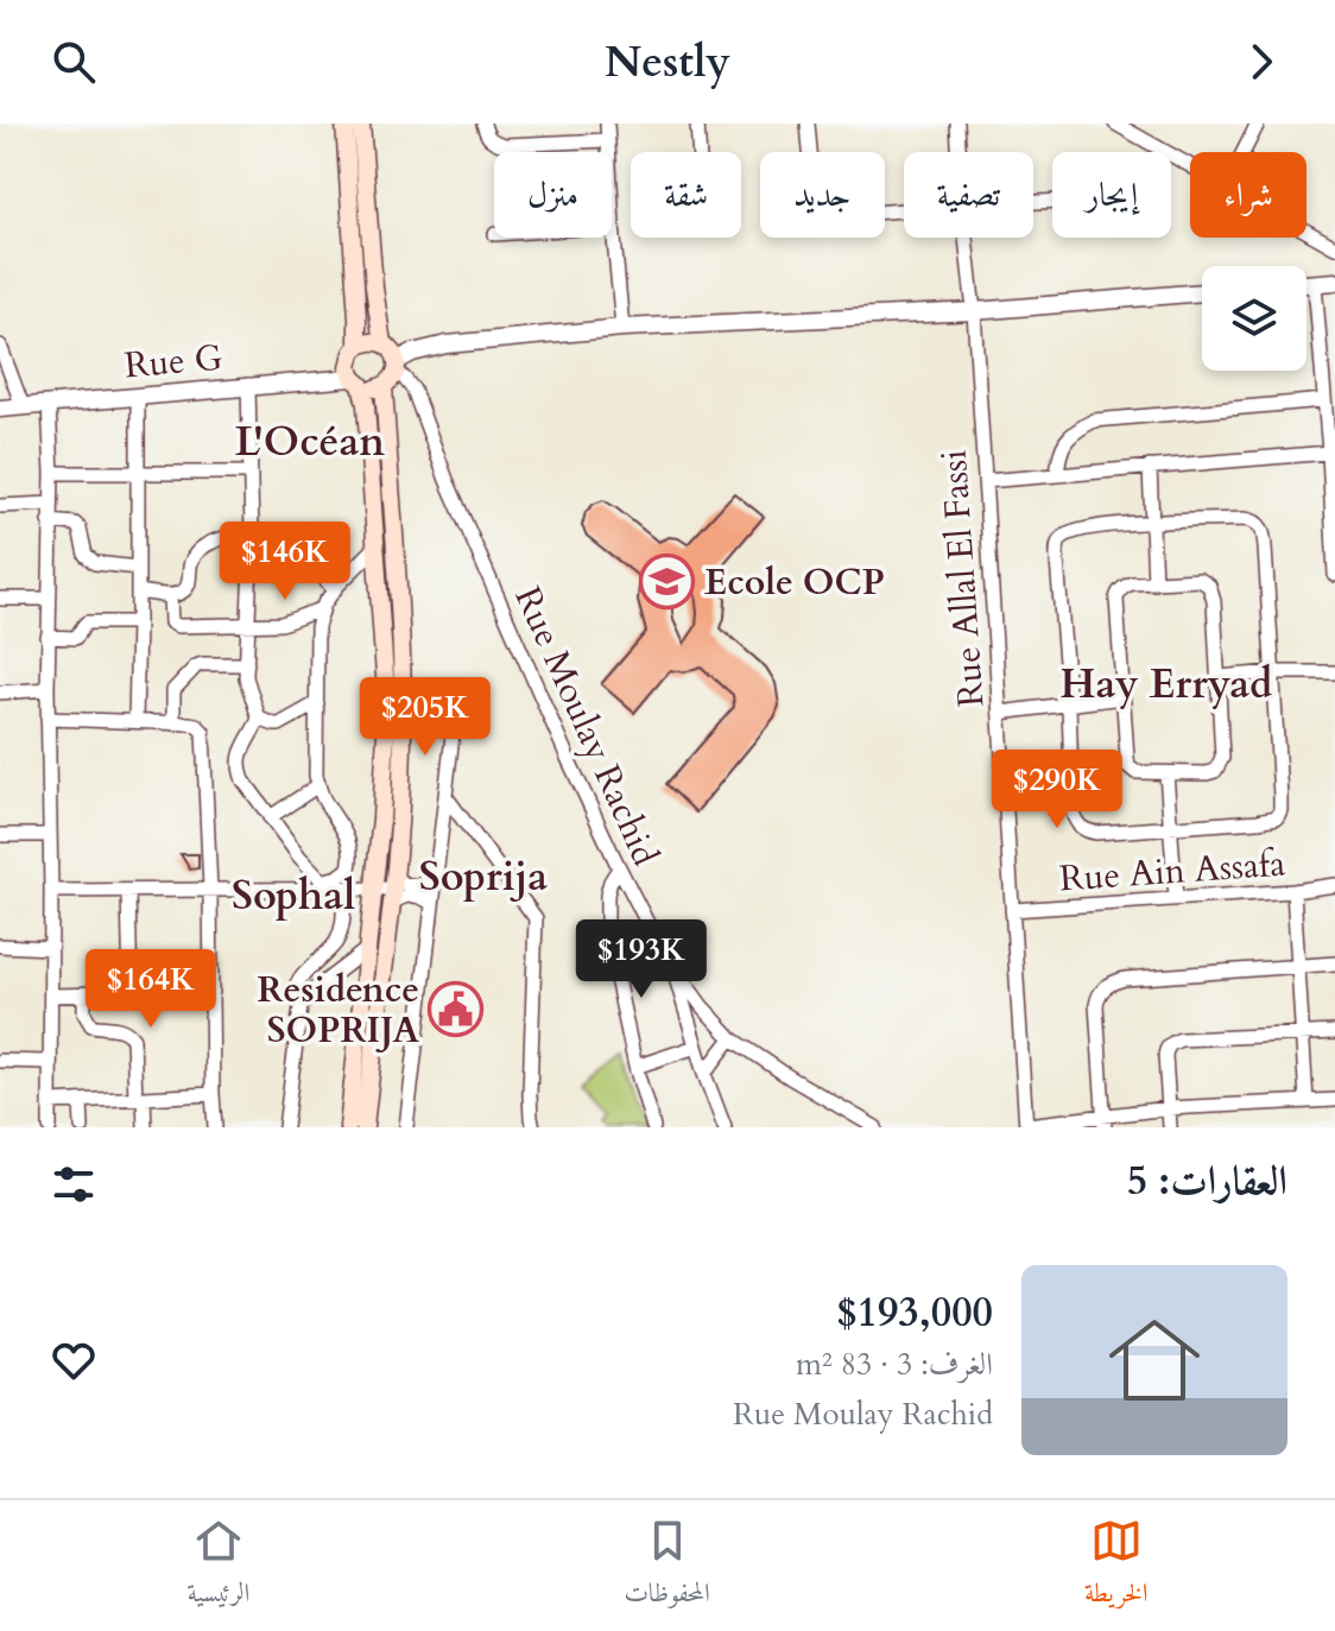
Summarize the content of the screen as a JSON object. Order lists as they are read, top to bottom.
{
  "streets": {
    "street": [
      "Rue G",
      "Rue Allal El Fassi",
      "Rue Moulay Rachid",
      "Rue Ain Assafa"
    ]
  },
  "crossings": [
    ["Rue G", "Rue Moulay Rachid"],
    ["Rue Allal El Fassi", "Rue Ain Assafa"]
  ],
  "districts": [
    "L'Océan",
    "Hay Erryad",
    "Soprija",
    "Sophal"
  ],
  "places": {
    "school or university": ["Ecole OCP"],
    "public building": ["Residence SOPRIJA"]
  },
  "page": {
    "header": "Nestly",
    "chip": [
      "شراء",
      "إيجار",
      "تصفية",
      "جديد",
      "شقة",
      "منزل"
    ],
    "price": [
      "$146K",
      "$205K",
      "$290K",
      "$193K",
      "$164K"
    ],
    "heading": "العقارات: 5",
    "list": [
      {
        "name": "$193,000",
        "note": "الغرف: 3 · 83 m² · Rue Moulay Rachid"
      }
    ],
    "tabs": ["الخريطة", "المحفوظات", "الرئيسية"]
  }
}
